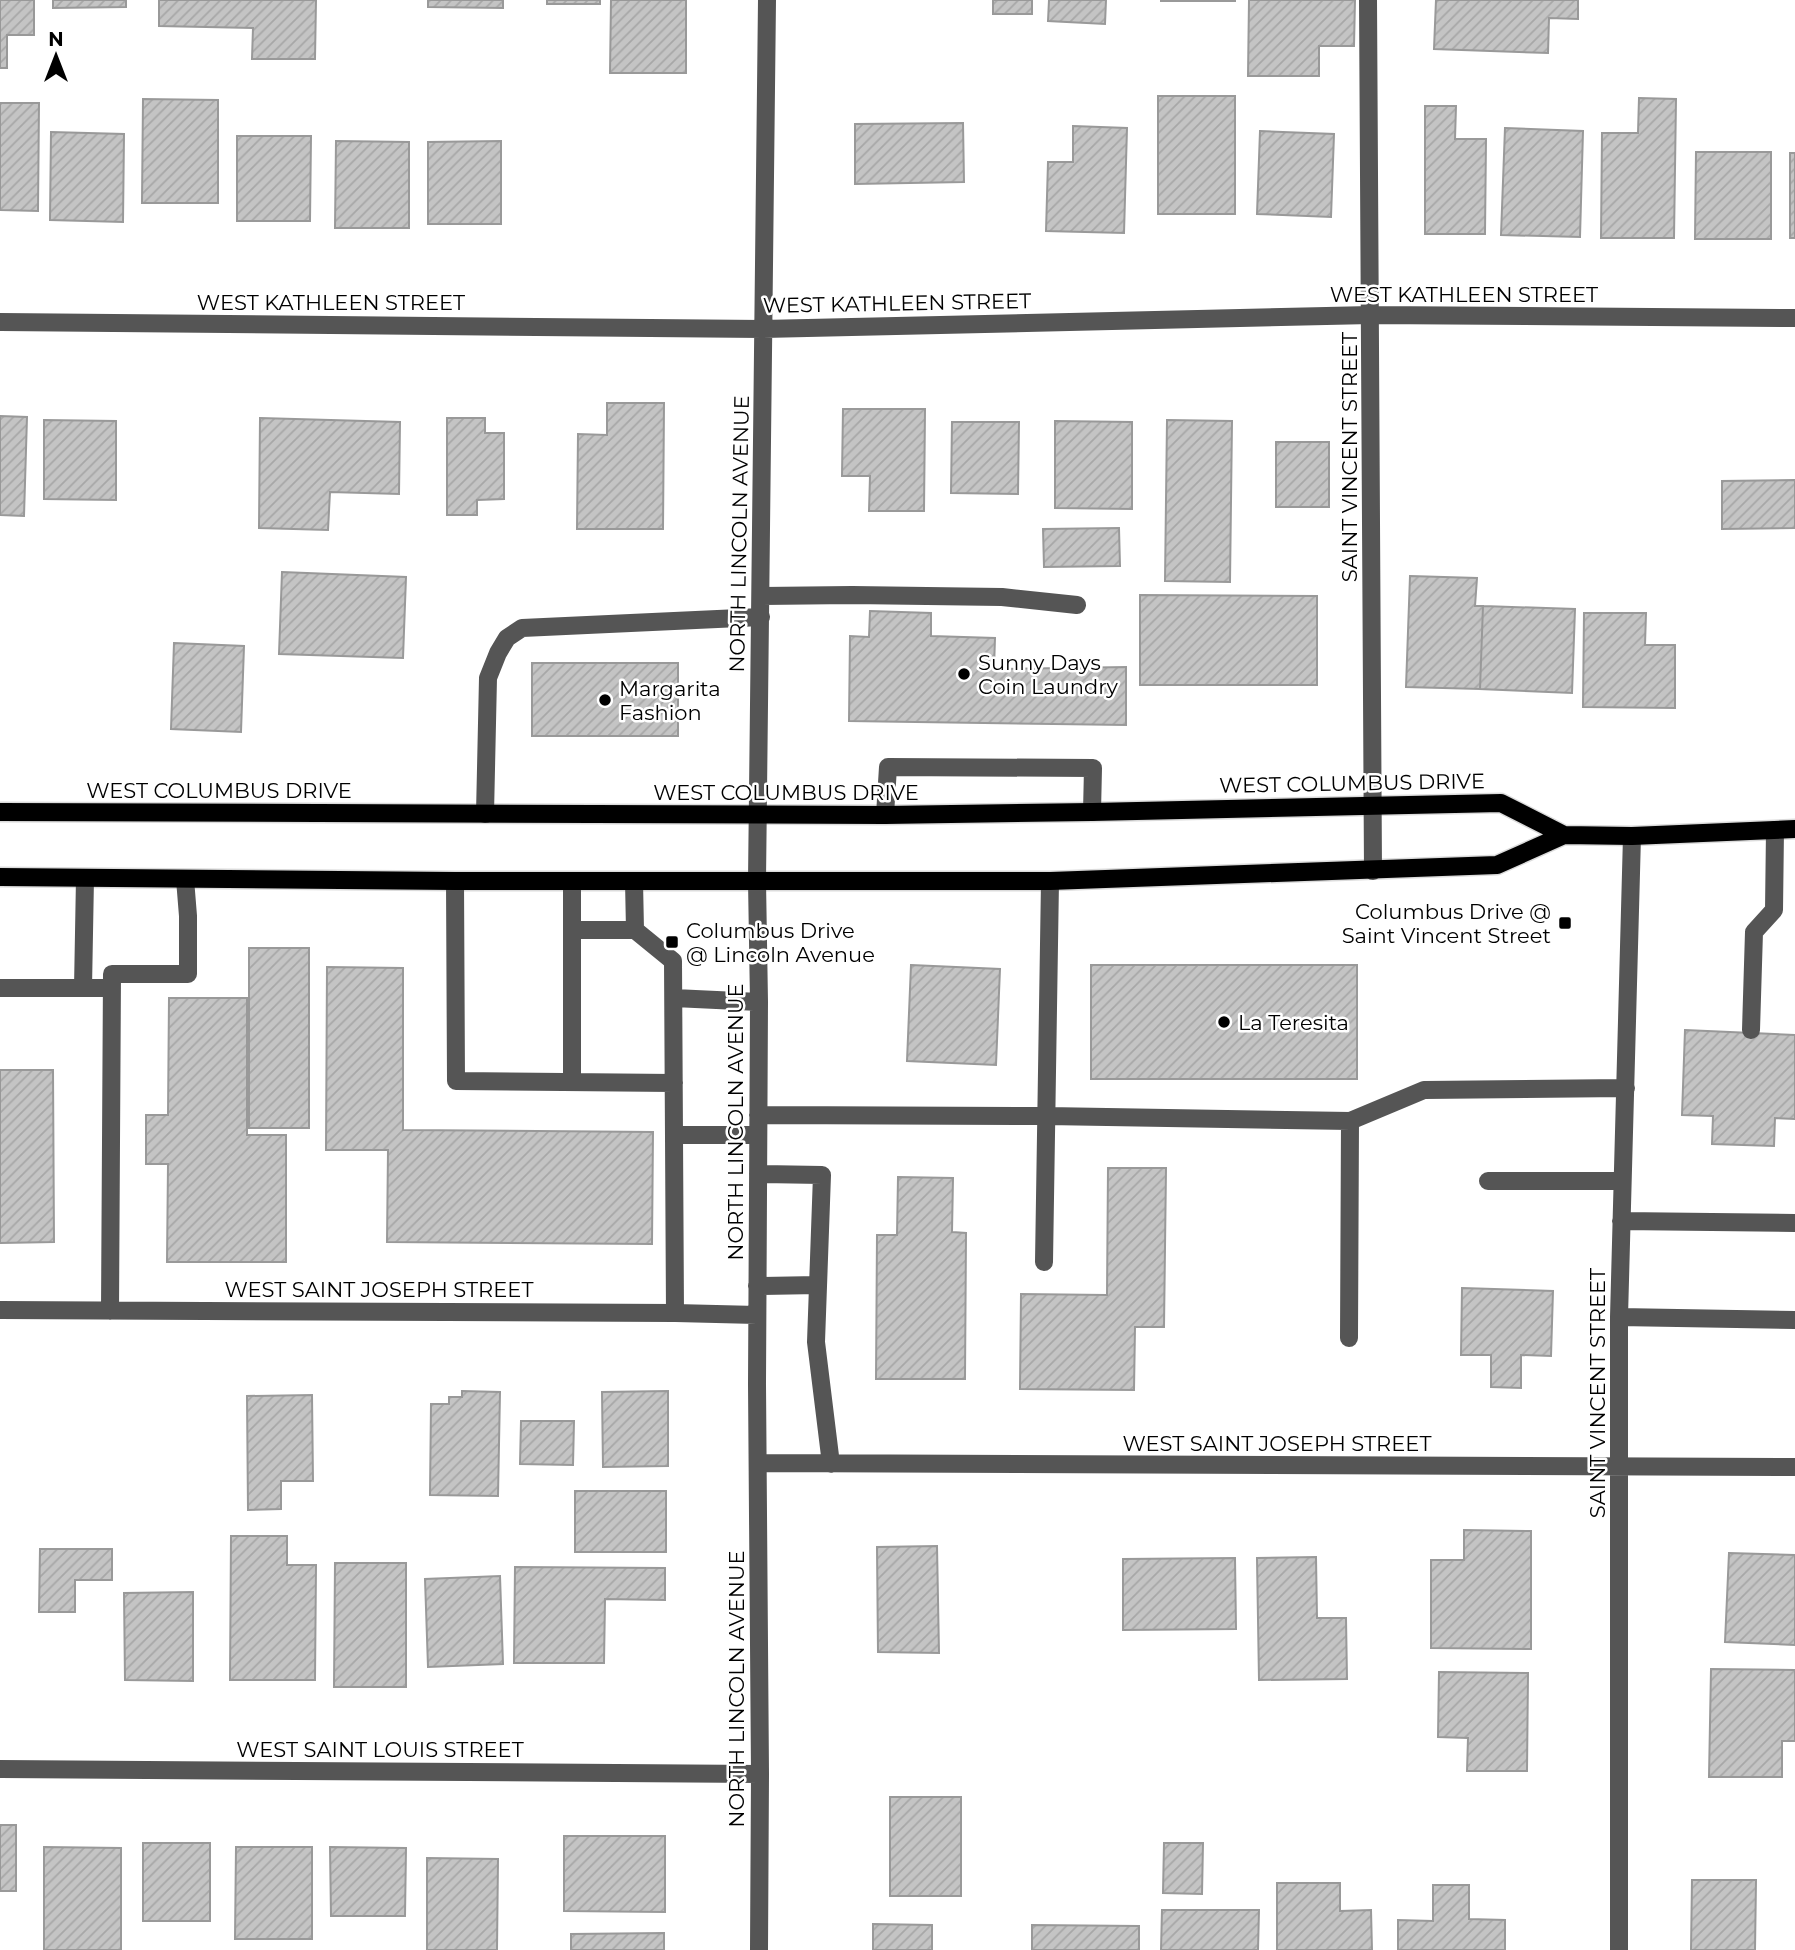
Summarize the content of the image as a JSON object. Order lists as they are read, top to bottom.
{
  "streets": {
    "main road": ["WEST COLUMBUS DRIVE"],
    "street": [
      "WEST KATHLEEN STREET",
      "SAINT VINCENT STREET",
      "NORTH LINCOLN AVENUE",
      "WEST SAINT JOSEPH STREET",
      "WEST SAINT LOUIS STREET"
    ]
  },
  "crossings": [
    ["WEST KATHLEEN STREET", "SAINT VINCENT STREET"],
    ["WEST KATHLEEN STREET", "NORTH LINCOLN AVENUE"],
    ["SAINT VINCENT STREET", "WEST COLUMBUS DRIVE"],
    ["SAINT VINCENT STREET", "WEST SAINT JOSEPH STREET"],
    ["NORTH LINCOLN AVENUE", "WEST COLUMBUS DRIVE"],
    ["NORTH LINCOLN AVENUE", "WEST SAINT JOSEPH STREET"],
    ["NORTH LINCOLN AVENUE", "WEST SAINT LOUIS STREET"]
  ],
  "places": {
    "other": ["Sunny Days Coin Laundry", "Margarita Fashion", "La Teresita"],
    "transit": ["Columbus Drive @ Saint Vincent Street", "Columbus Drive @ Lincoln Avenue"]
  },
  "north": "top"
}
